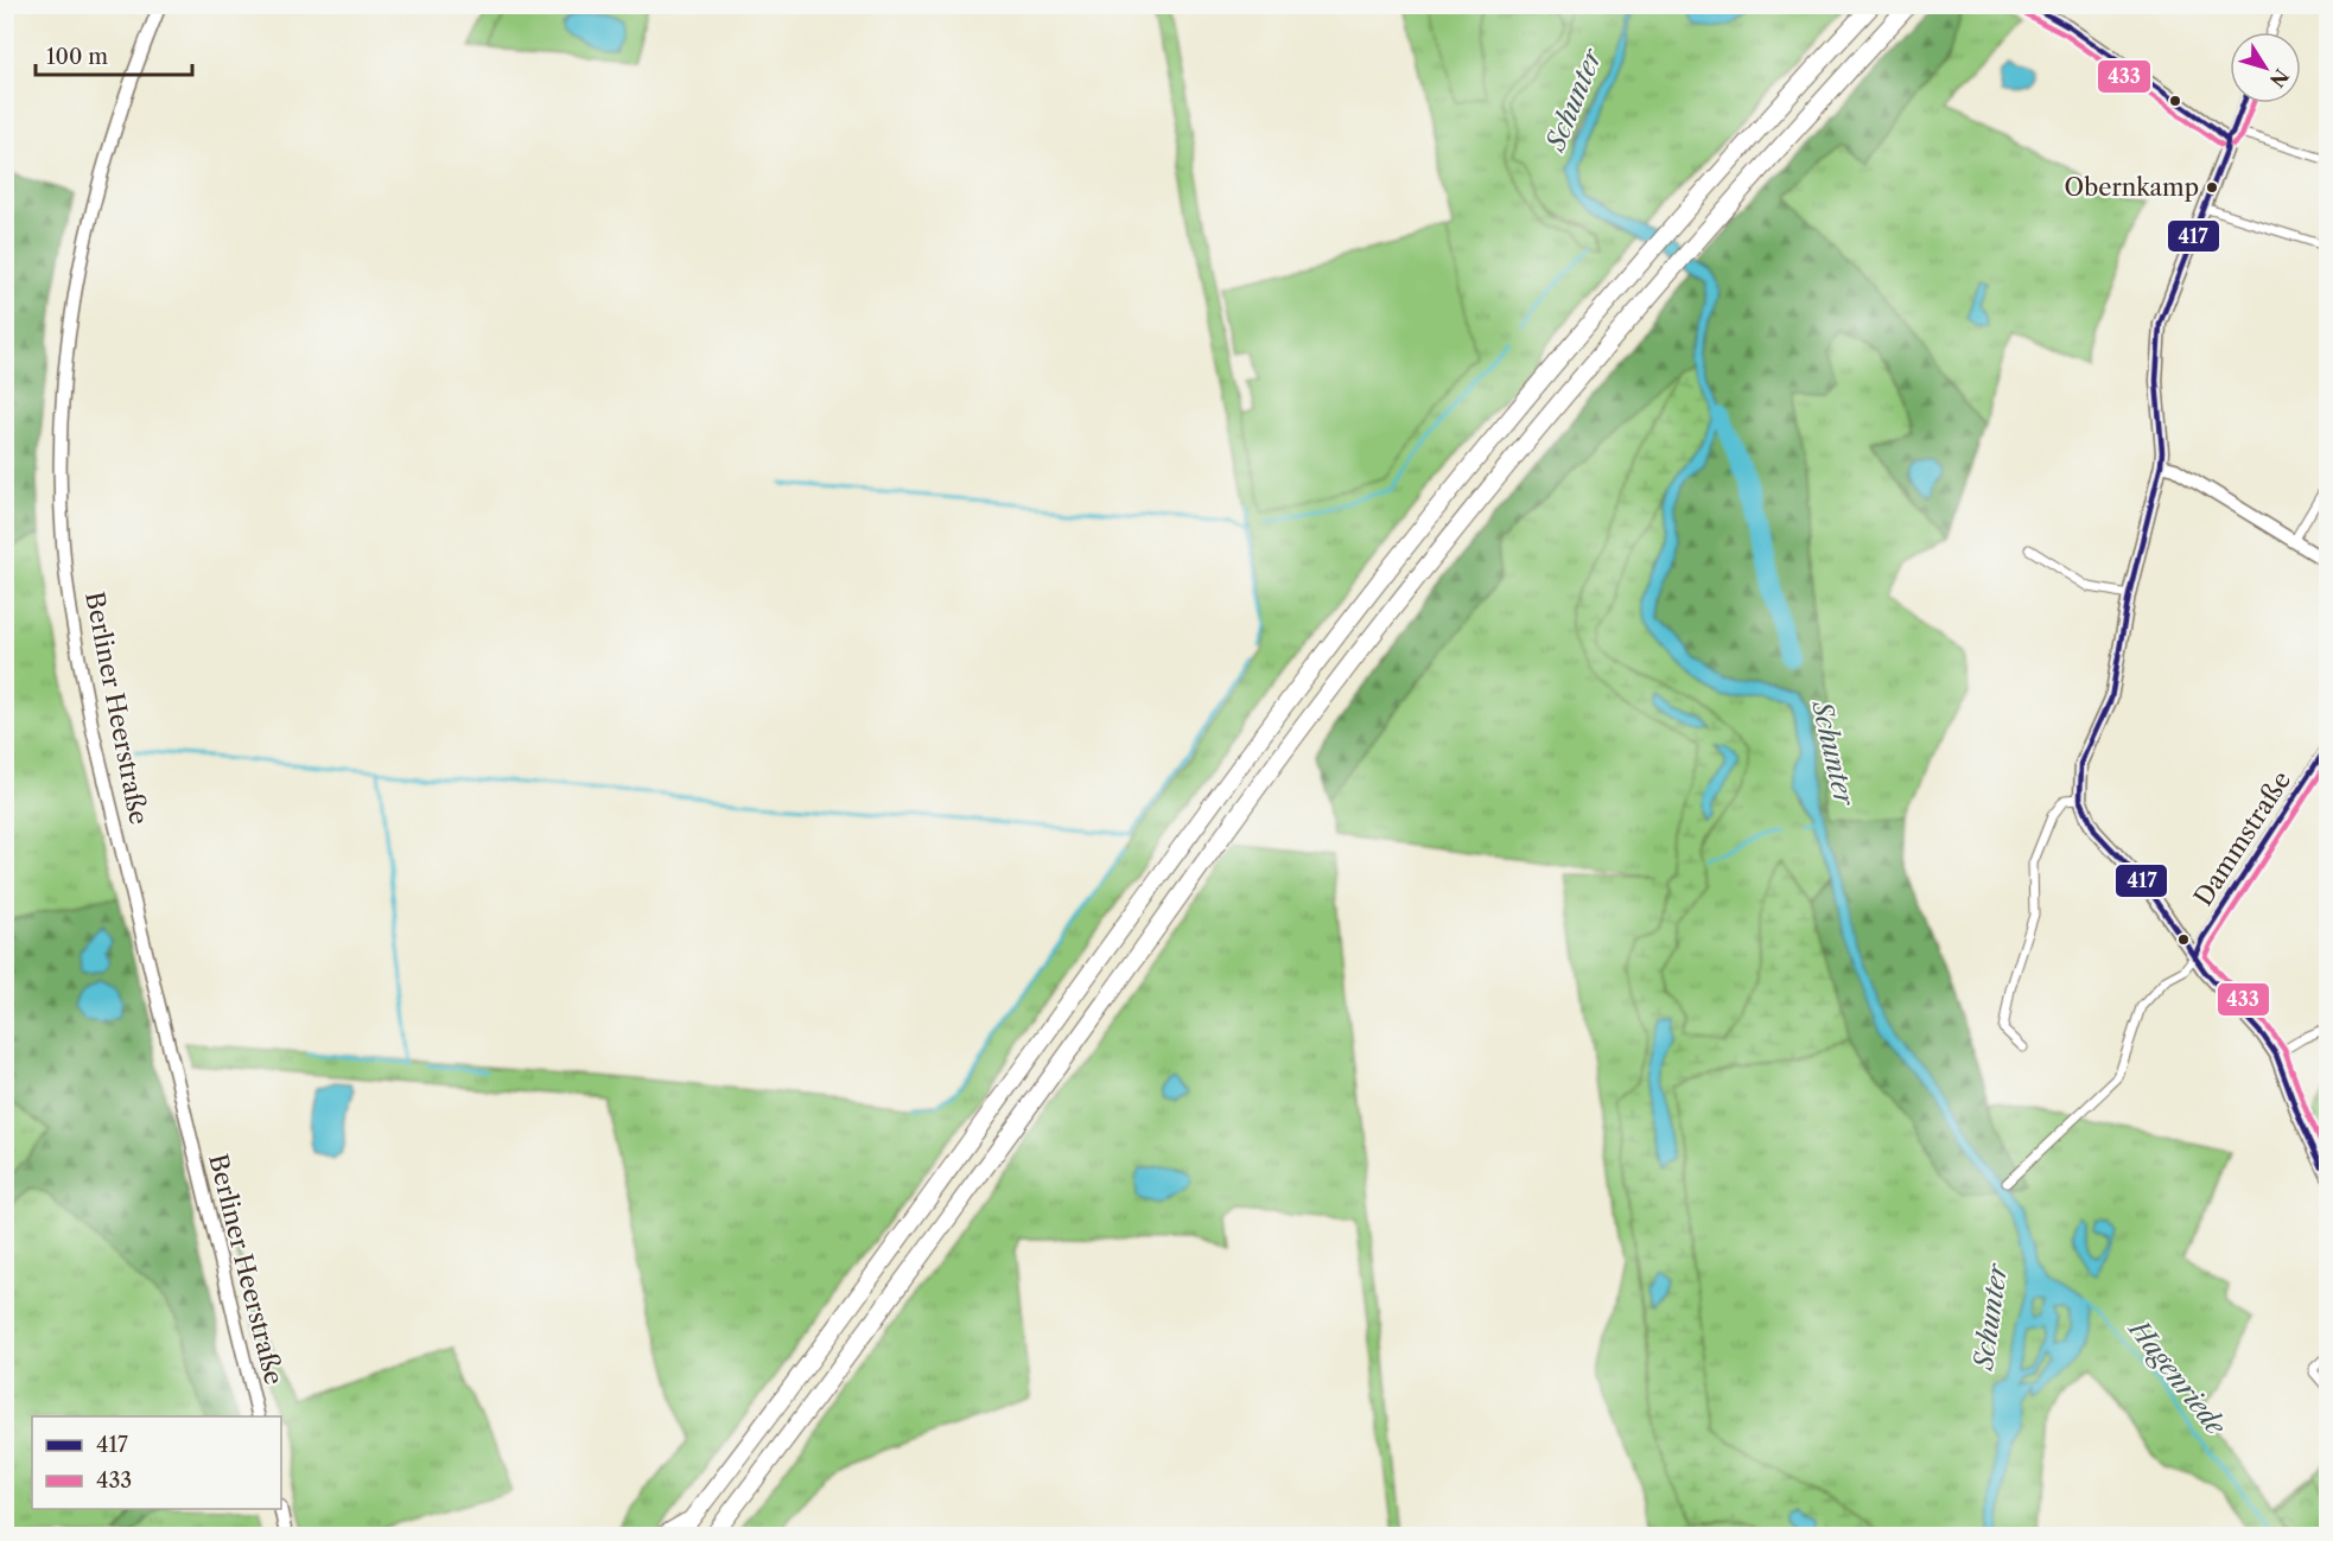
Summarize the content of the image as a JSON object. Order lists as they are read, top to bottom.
{
  "streets": {
    "main road": ["Berliner Heerstraße"],
    "street": ["Dammstraße"]
  },
  "water": ["Schunter", "Hagenriede"],
  "places": ["Obernkamp"],
  "lines": ["transit line 417", "transit line 433"],
  "legend": ["417", "433"],
  "scale_bar": "100 m",
  "north": "bottom right"
}
